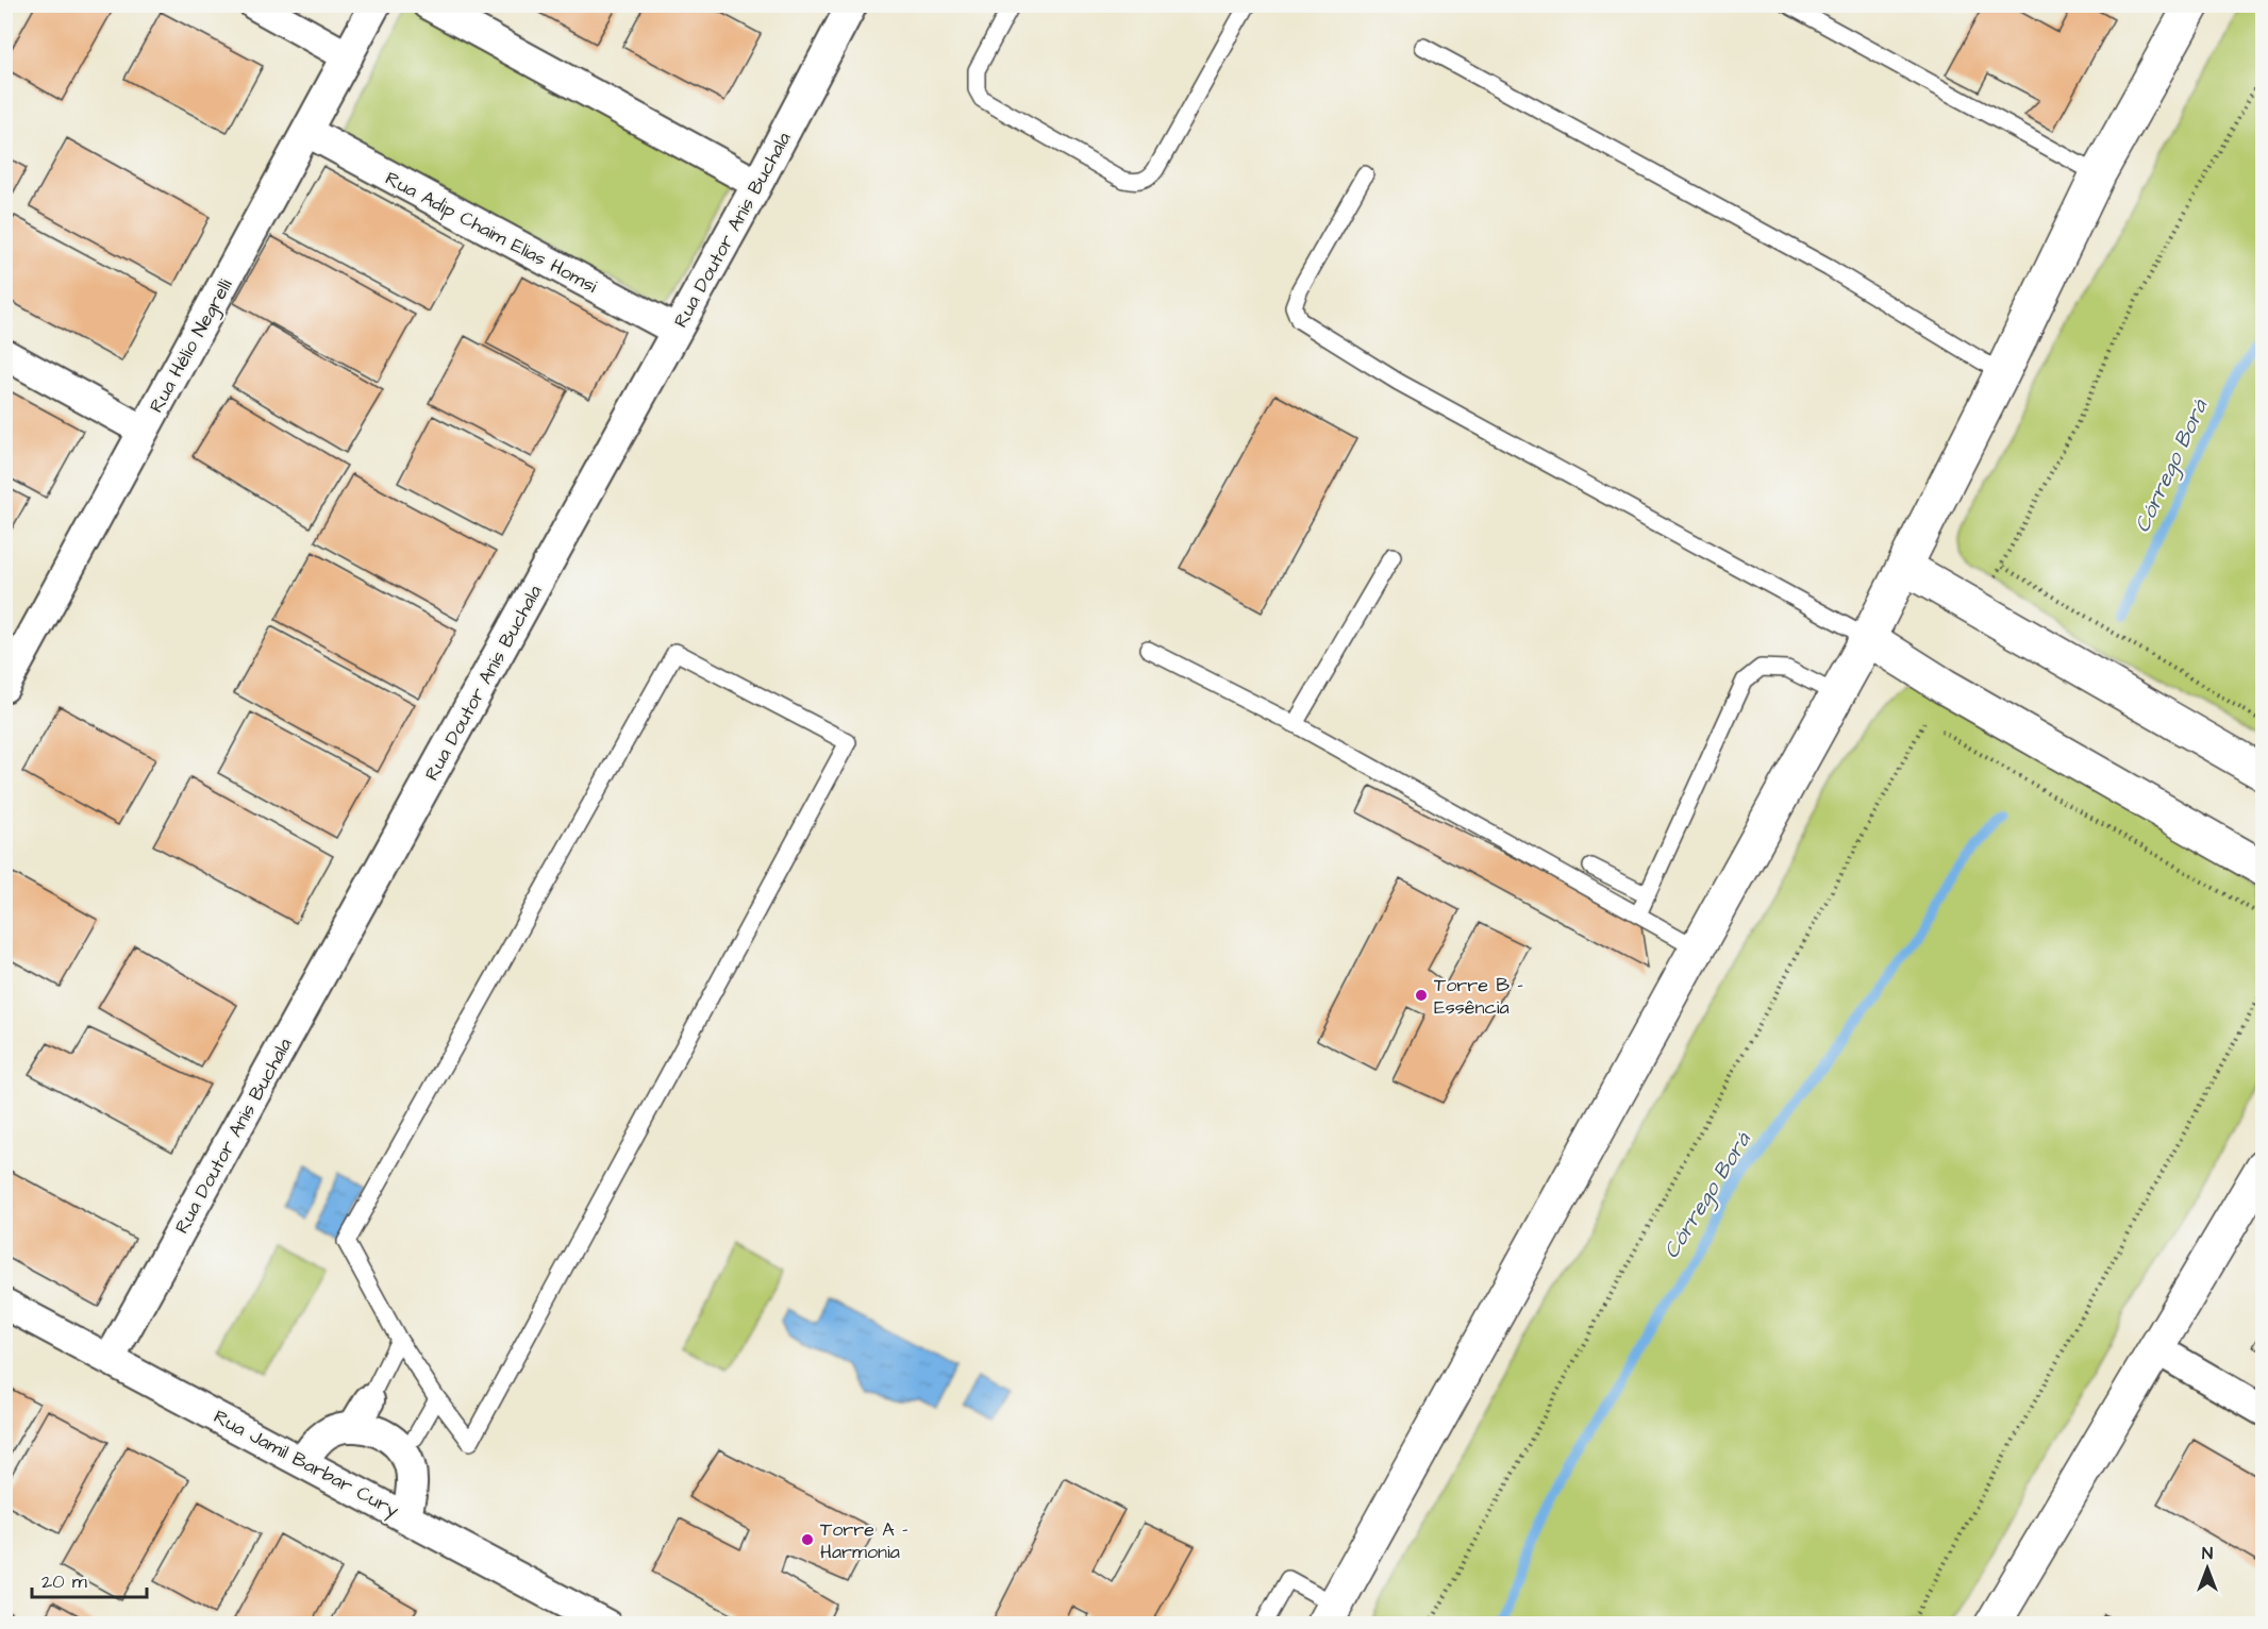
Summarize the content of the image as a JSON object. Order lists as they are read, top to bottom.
{
  "streets": {
    "street": [
      "Rua Doutor Anis Buchala",
      "Rua Adip Chaim Elias Homsi",
      "Rua Hélio Negrelli",
      "Rua Jamil Barbar Cury"
    ]
  },
  "crossings": [
    ["Rua Doutor Anis Buchala", "Rua Adip Chaim Elias Homsi"],
    ["Rua Doutor Anis Buchala", "Rua Jamil Barbar Cury"],
    ["Rua Adip Chaim Elias Homsi", "Rua Hélio Negrelli"]
  ],
  "water": ["Córrego Borá"],
  "places": ["Torre B - Essência", "Torre A - Harmonia"],
  "scale_bar": "20 m",
  "north": "top"
}
